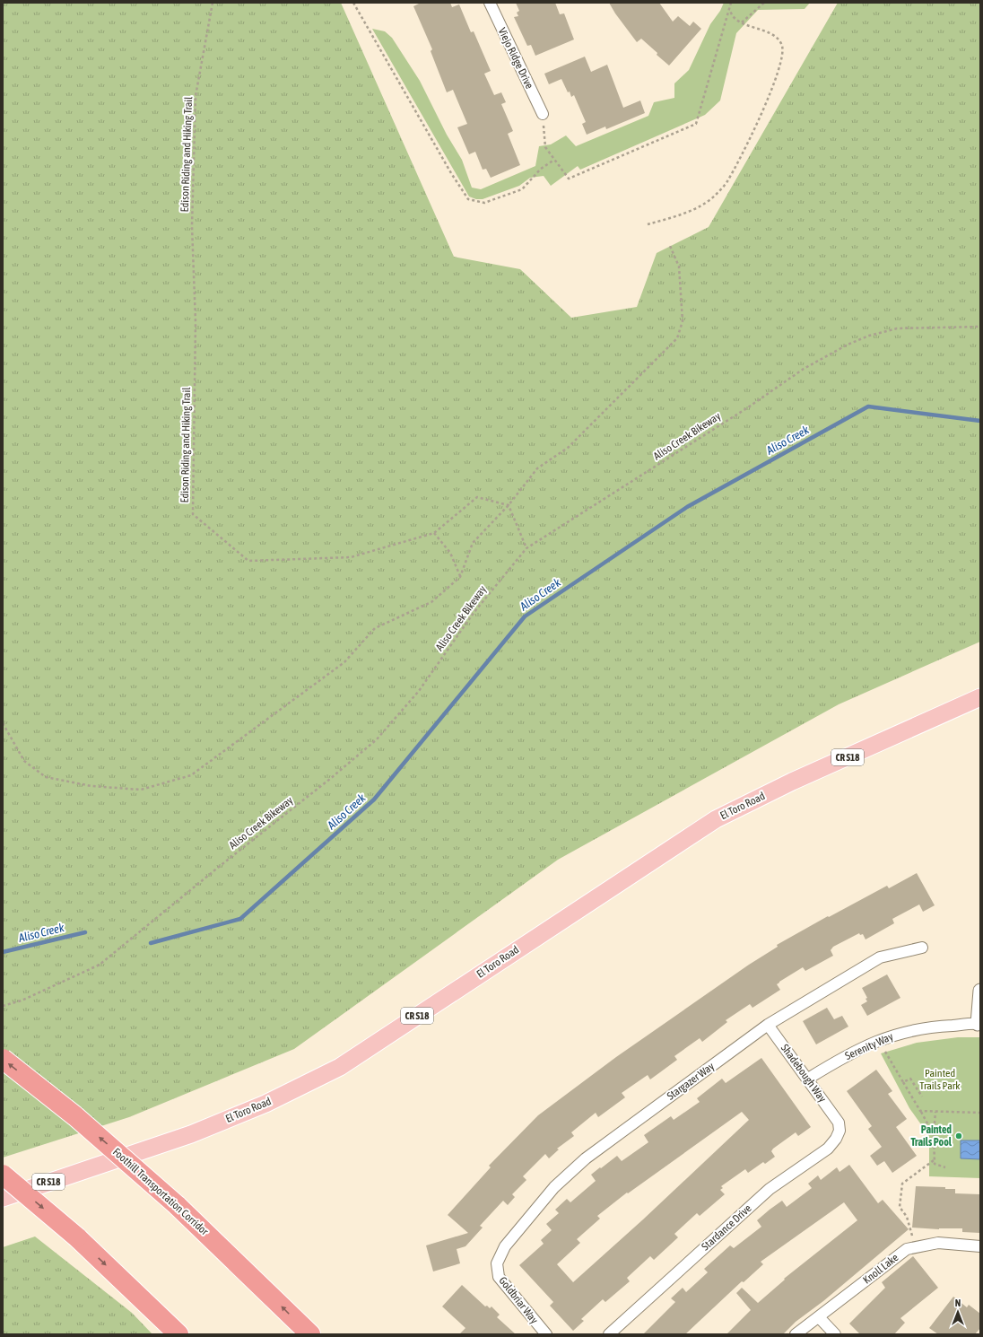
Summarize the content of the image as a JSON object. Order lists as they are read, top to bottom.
{
  "streets": {
    "highway": ["Foothill Transportation Corridor"],
    "main road": ["CR S18", "El Toro Road"],
    "street": [
      "Viejo Ridge Drive",
      "Serenity Way",
      "Shadebough Way",
      "Stargazer Way",
      "Stardance Drive",
      "Knoll Lake",
      "Goldbriar Way"
    ],
    "path": ["Edison Riding and Hiking Trail", "Aliso Creek Bikeway"]
  },
  "crossings": [
    ["Serenity Way", "Shadebough Way"],
    ["Shadebough Way", "Stargazer Way"],
    ["Shadebough Way", "Stardance Drive"],
    ["Stargazer Way", "Goldbriar Way"]
  ],
  "water": ["Aliso Creek"],
  "parks": ["Painted Trails Park"],
  "places": ["Painted Trails Pool"],
  "north": "top"
}
